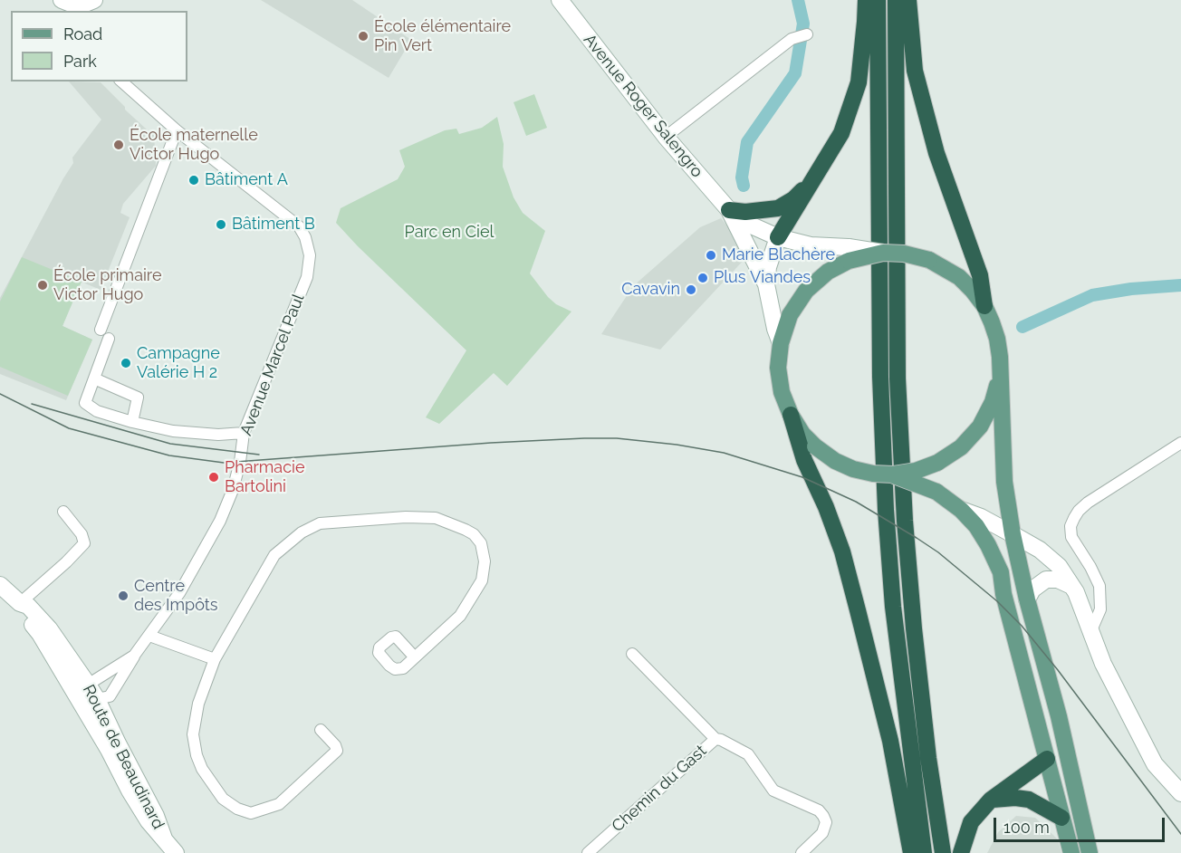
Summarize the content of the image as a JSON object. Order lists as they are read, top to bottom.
{
  "streets": {
    "street": [
      "Avenue Roger Salengro",
      "Avenue Marcel Paul",
      "Route de Beaudinard",
      "Chemin du Gast"
    ]
  },
  "crossings": [
    ["Avenue Marcel Paul", "Route de Beaudinard"]
  ],
  "parks": ["Parc en Ciel"],
  "places": [
    "École élémentaire Pin Vert",
    "École maternelle Victor Hugo",
    "Bâtiment A",
    "Bâtiment B",
    "Marie Blachère",
    "Plus Viandes",
    "École primaire Victor Hugo",
    "Cavavin",
    "Campagne Valérie H 2",
    "Pharmacie Bartolini",
    "Centre des Impôts"
  ],
  "legend": ["Road", "Park"],
  "scale_bar": "100 m"
}
